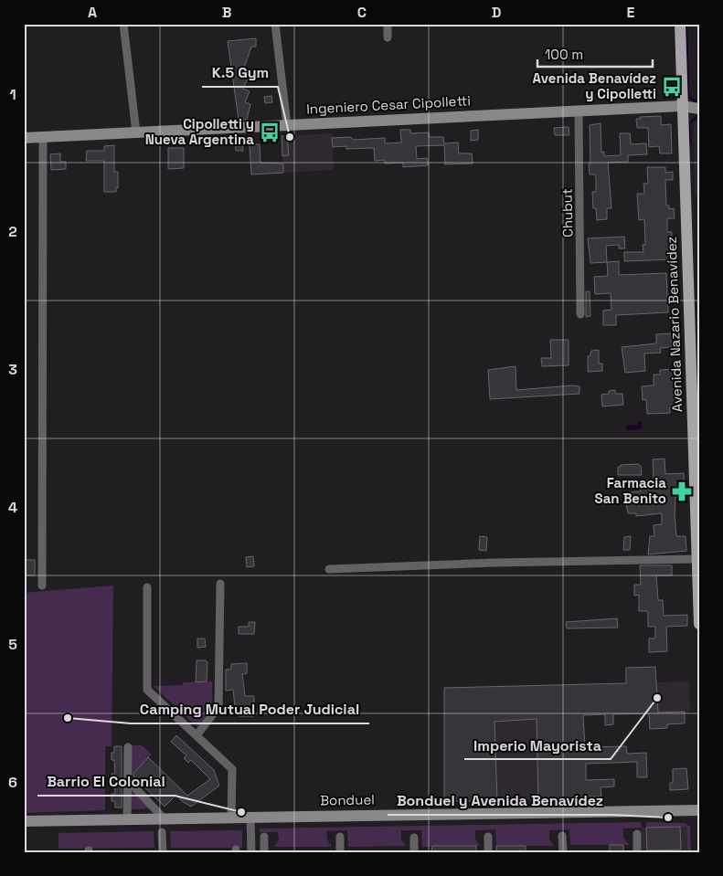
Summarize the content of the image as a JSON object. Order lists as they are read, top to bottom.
{
  "streets": {
    "main road": ["Ingeniero Cesar Cipolletti", "Avenida Nazario Benavídez", "Bonduel"],
    "street": ["Chubut"]
  },
  "crossings": [
    ["Ingeniero Cesar Cipolletti", "Chubut"],
    ["Ingeniero Cesar Cipolletti", "Avenida Nazario Benavídez"]
  ],
  "places": {
    "bus stop": ["Avenida Benavídez y Cipolletti", "Cipolletti y Nueva Argentina"],
    "other": [
      "K.5 Gym",
      "Imperio Mayorista",
      "Camping Mutual Poder Judicial",
      "Barrio El Colonial",
      "Bonduel y Avenida Benavídez"
    ],
    "pharmacy": ["Farmacia San Benito"]
  },
  "scale_bar": "100 m",
  "grid": {
    "columns": [
      "A",
      "B",
      "C",
      "D",
      "E"
    ],
    "rows": [
      "1",
      "2",
      "3",
      "4",
      "5",
      "6"
    ]
  }
}
